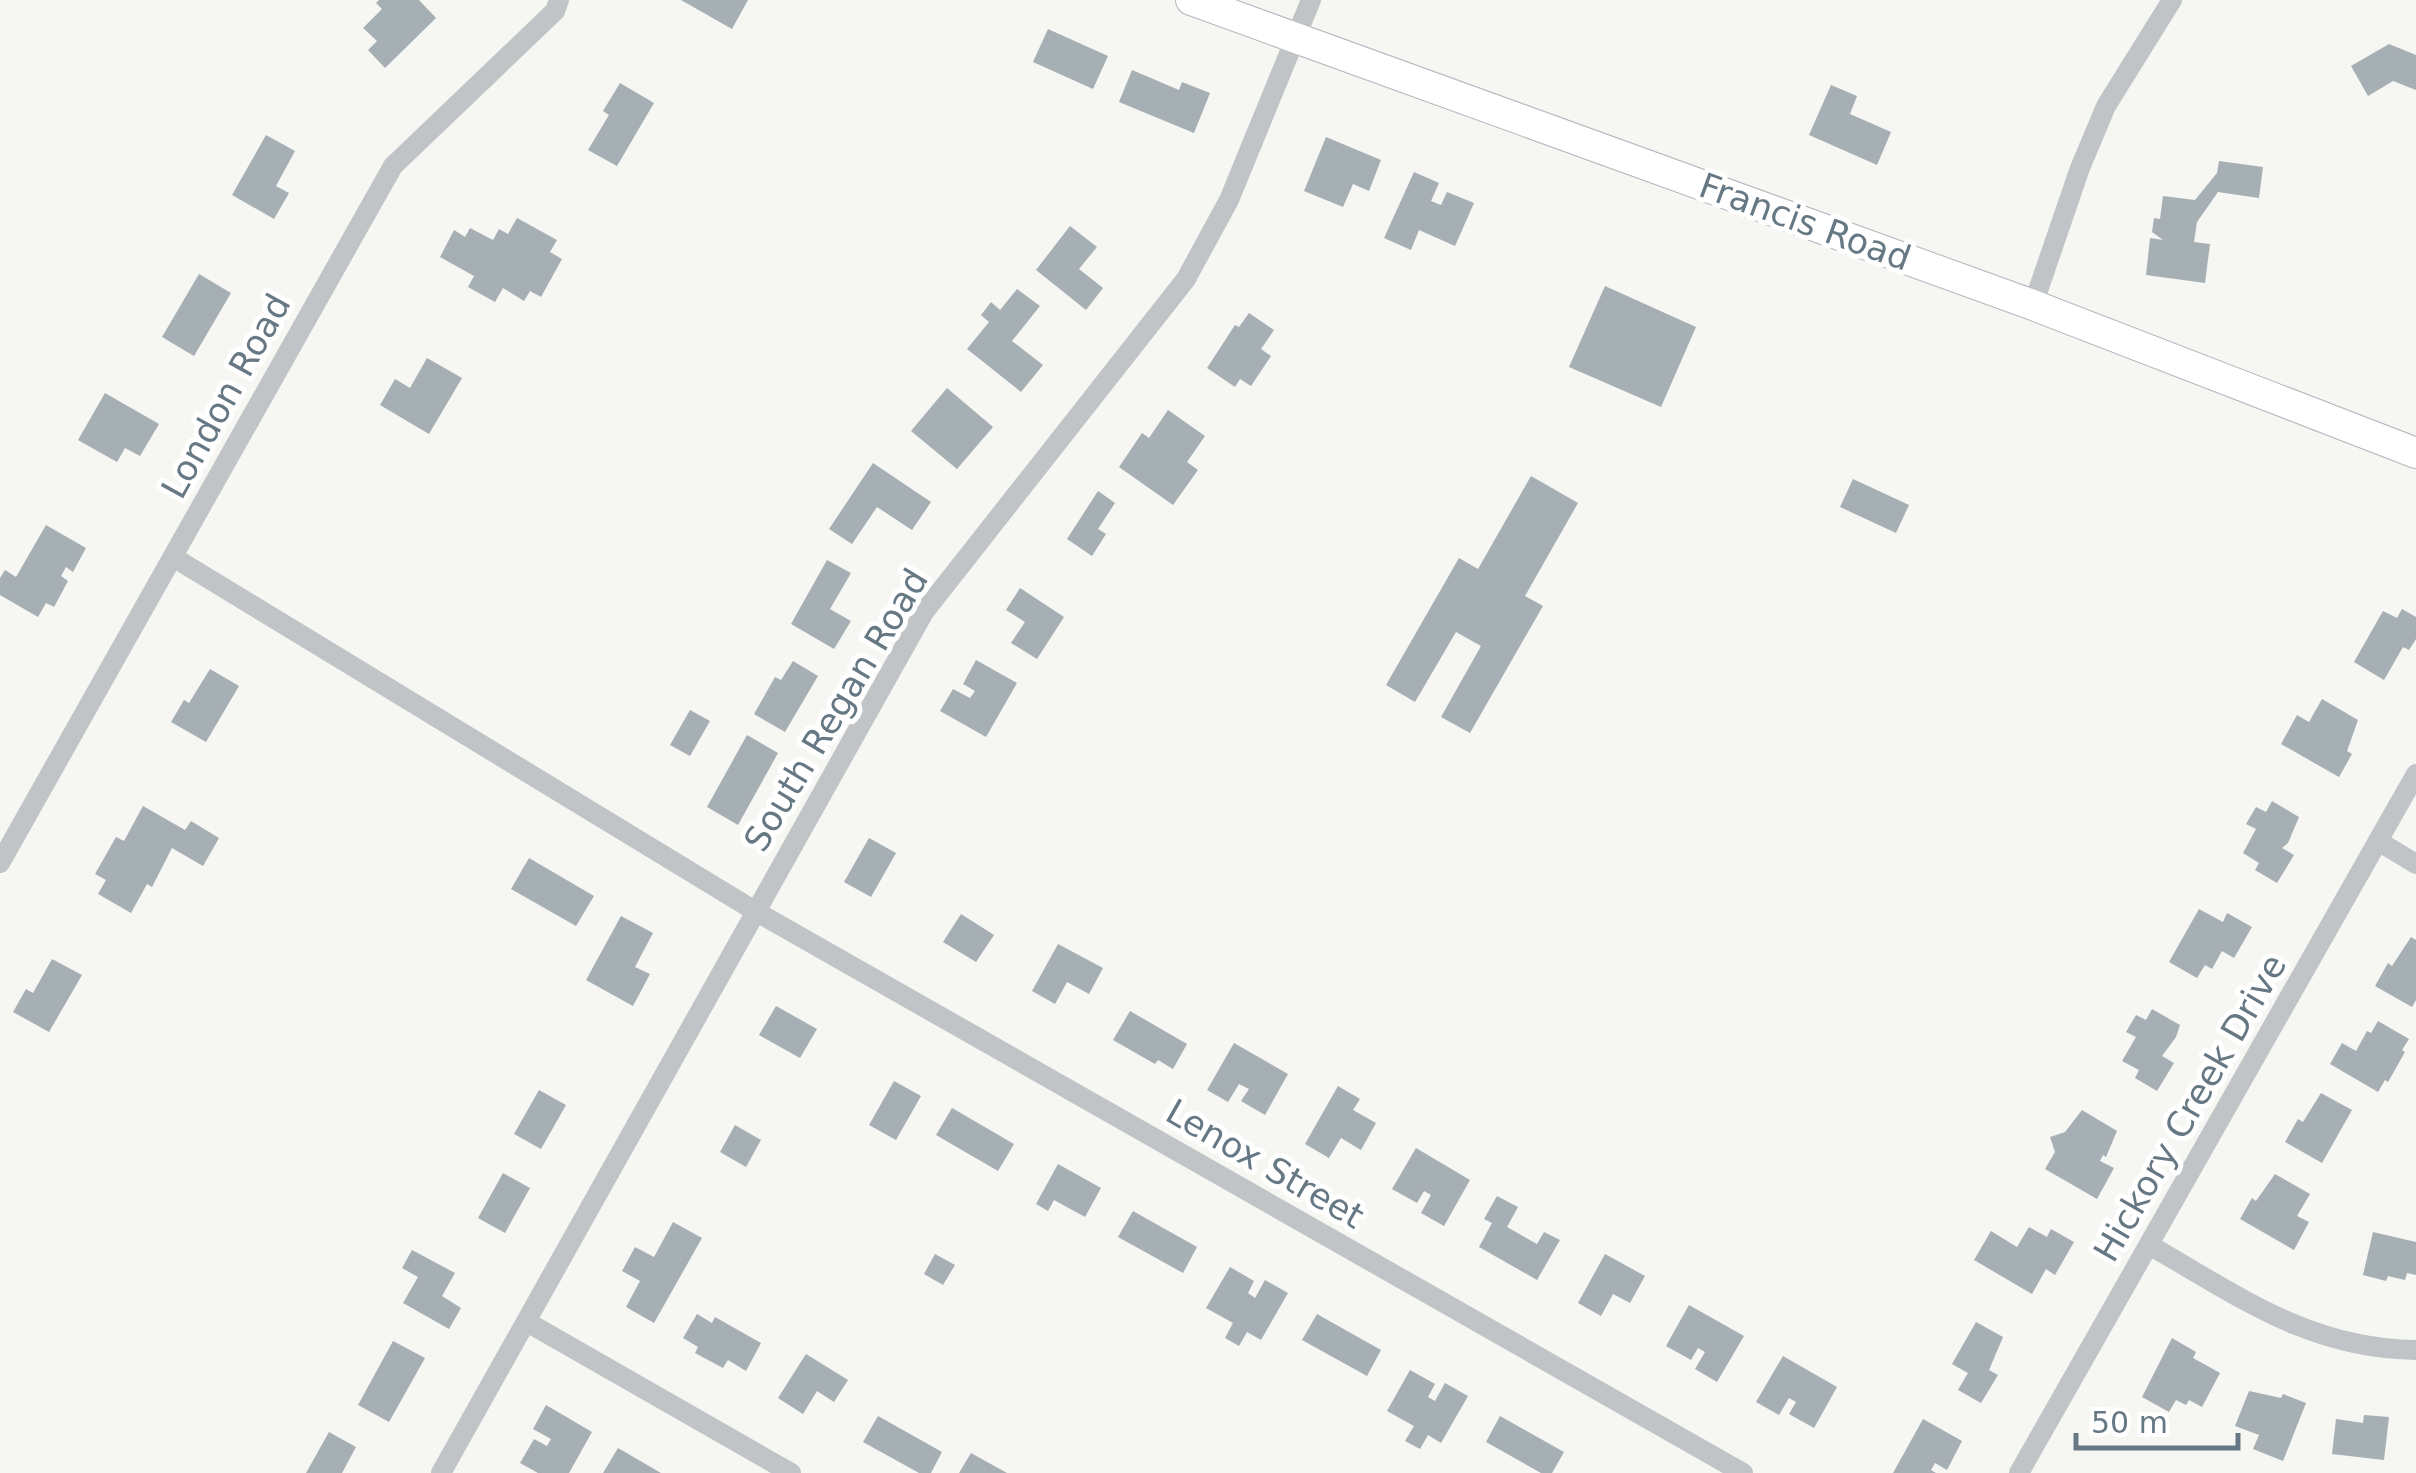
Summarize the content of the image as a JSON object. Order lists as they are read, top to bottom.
{
  "streets": {
    "street": [
      "Francis Road",
      "London Road",
      "South Regan Road",
      "Hickory Creek Drive",
      "Lenox Street"
    ]
  },
  "crossings": [
    ["Francis Road", "South Regan Road"],
    ["London Road", "Lenox Street"],
    ["South Regan Road", "Lenox Street"]
  ],
  "scale_bar": "50 m"
}
